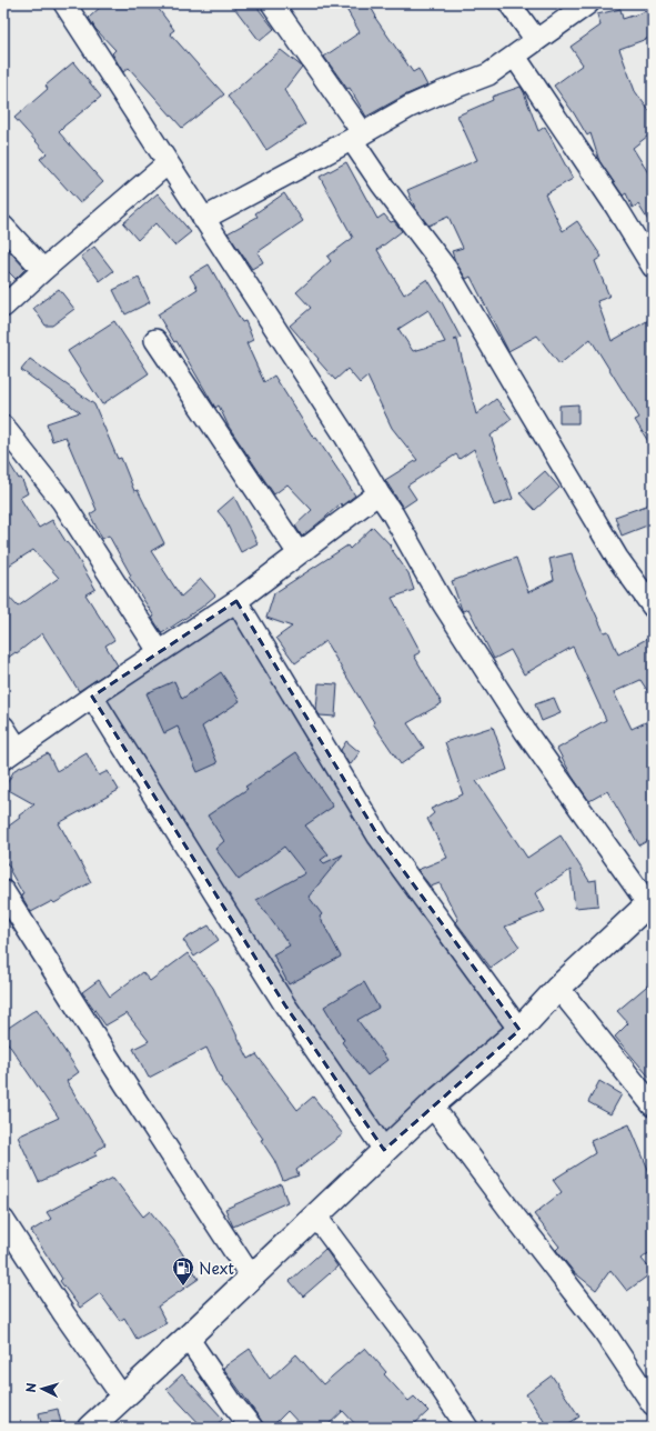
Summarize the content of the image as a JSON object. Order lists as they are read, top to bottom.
{
  "places": {
    "fuel station": ["Next"]
  },
  "north": "left"
}
